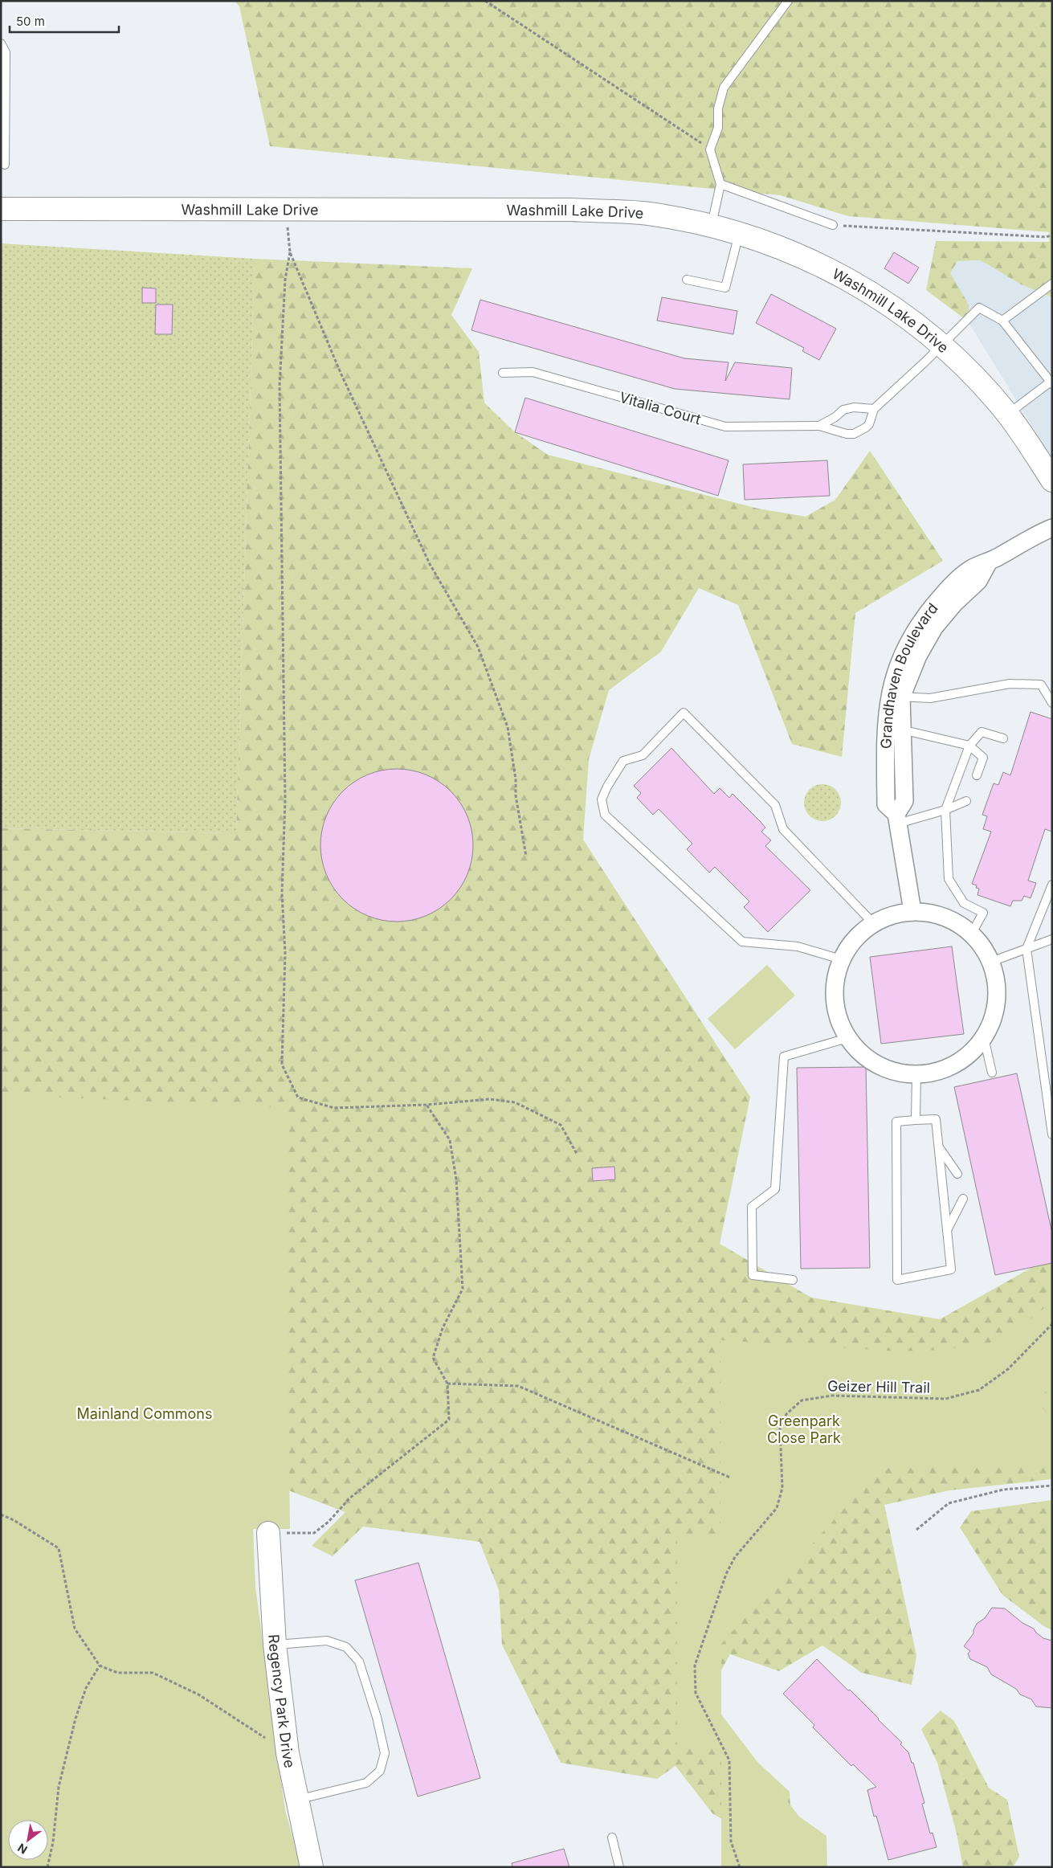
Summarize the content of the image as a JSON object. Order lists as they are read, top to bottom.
{
  "streets": {
    "street": ["Washmill Lake Drive", "Grandhaven Boulevard", "Regency Park Drive"],
    "lane": ["Vitalia Court"],
    "path": ["Geizer Hill Trail"]
  },
  "crossings": [
    ["Washmill Lake Drive", "Vitalia Court"]
  ],
  "parks": ["Mainland Commons", "Greenpark Close Park"],
  "scale_bar": "50 m",
  "north": "bottom left"
}
